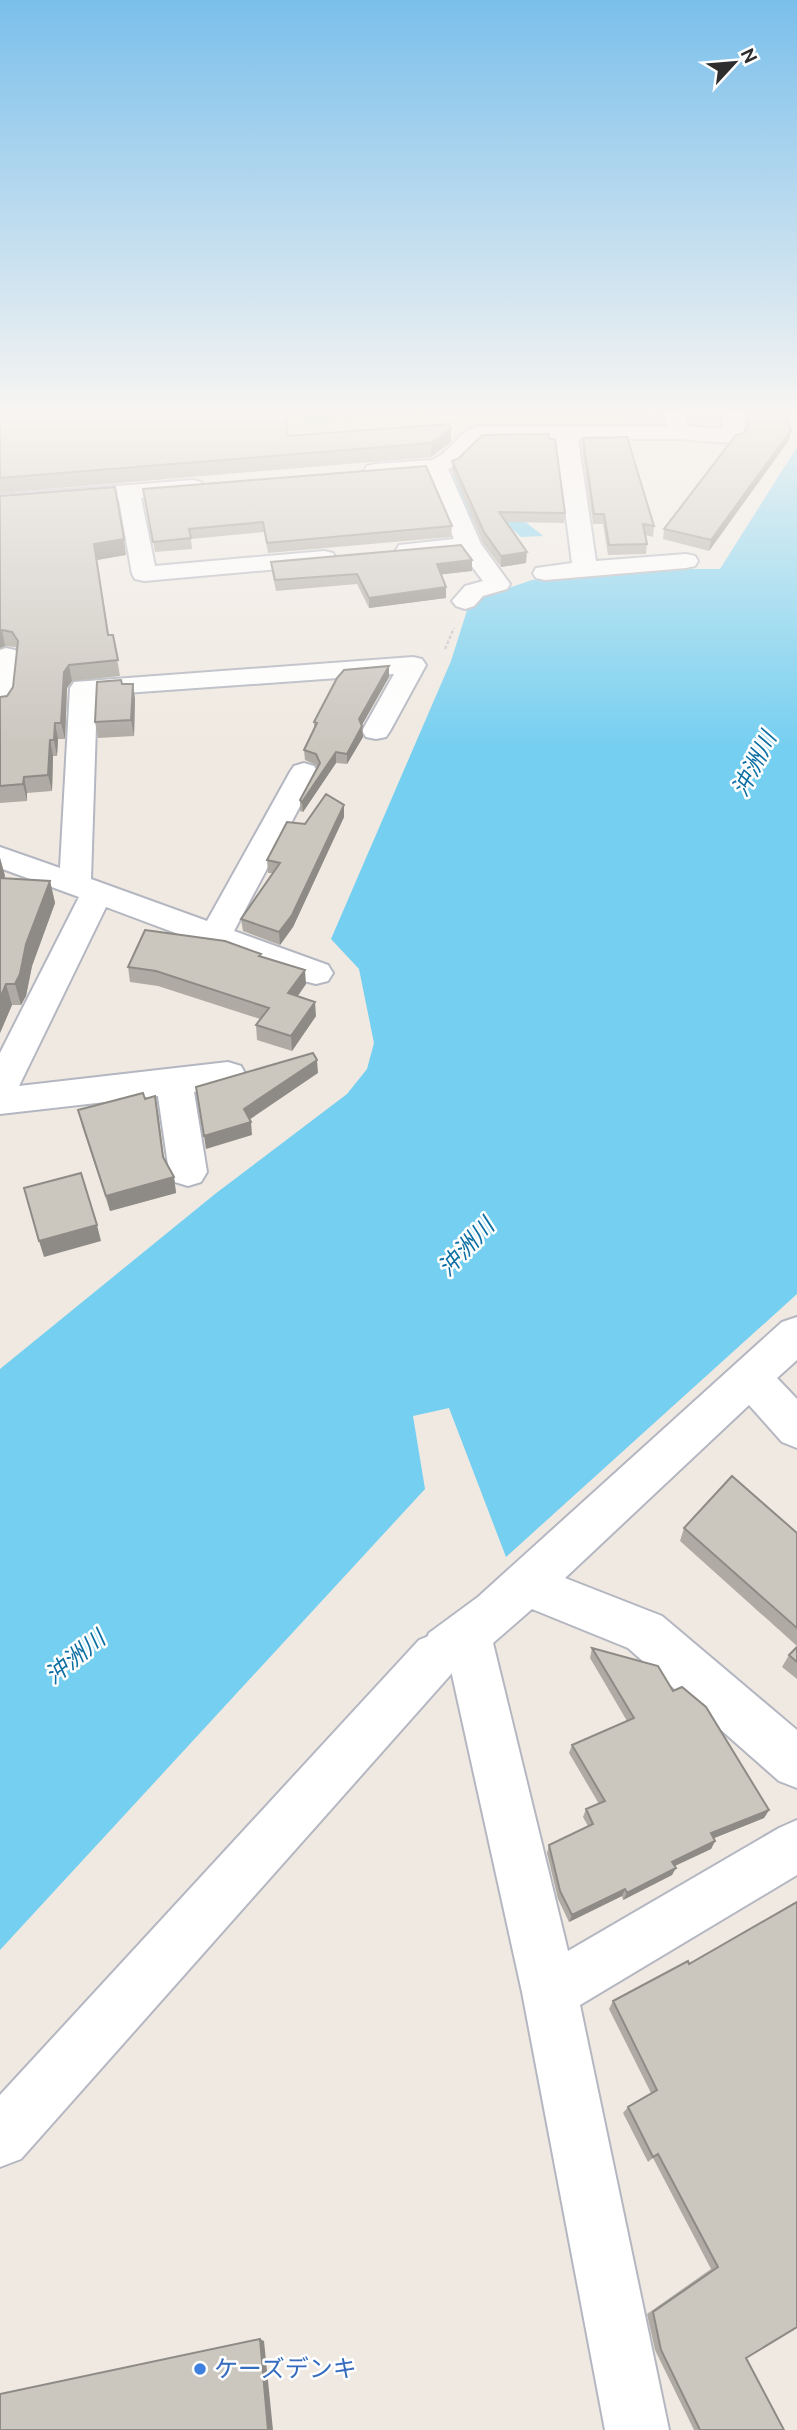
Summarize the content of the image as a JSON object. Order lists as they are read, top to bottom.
{
  "water": ["沖洲川"],
  "places": ["ケーズデンキ"],
  "north": "top right"
}
